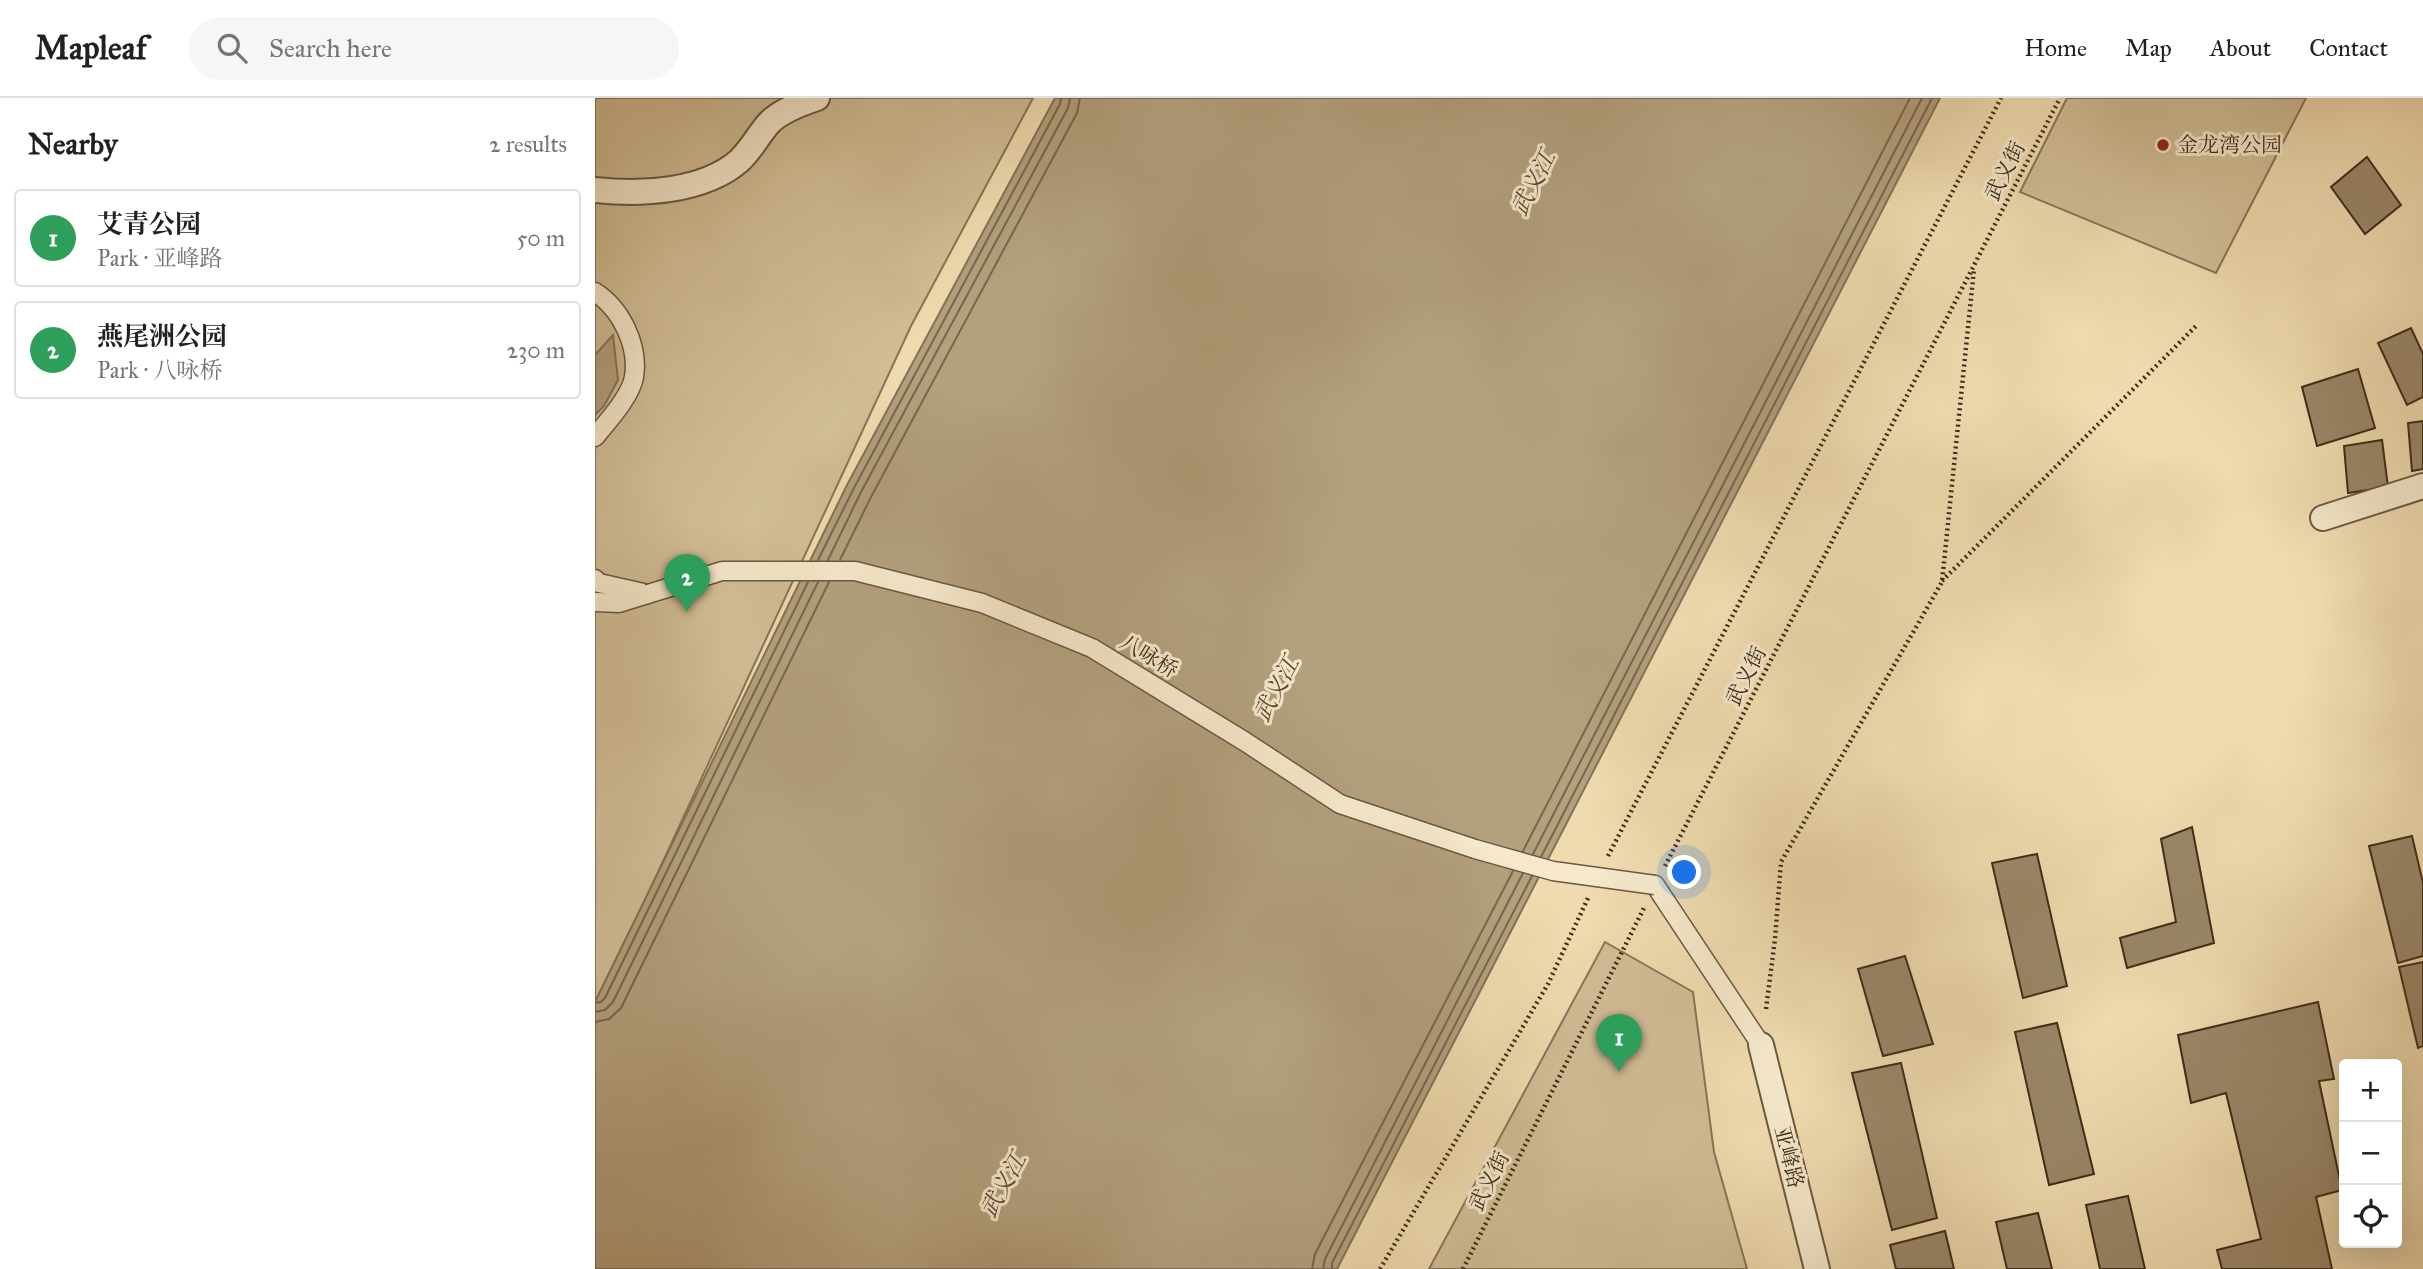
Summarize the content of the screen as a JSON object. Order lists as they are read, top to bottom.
{
  "streets": {
    "street": ["八咏桥", "亚峰路"],
    "path": ["武义街"]
  },
  "crossings": [
    ["武义街", "八咏桥"]
  ],
  "water": ["武义江"],
  "places": ["金龙湾公园"],
  "page": {
    "header": "Mapleaf",
    "search": "Search here",
    "nav": [
      "Home",
      "Map",
      "About",
      "Contact"
    ],
    "heading": ["Nearby", "2 results"],
    "list": [
      {
        "mark": "1",
        "name": "艾青公园",
        "note": "Park · 亚峰路",
        "value": "50 m"
      },
      {
        "mark": "2",
        "name": "燕尾洲公园",
        "note": "Park · 八咏桥",
        "value": "230 m"
      }
    ],
    "pins": ["2", "1"],
    "map_buttons": ["+", "−"]
  }
}
